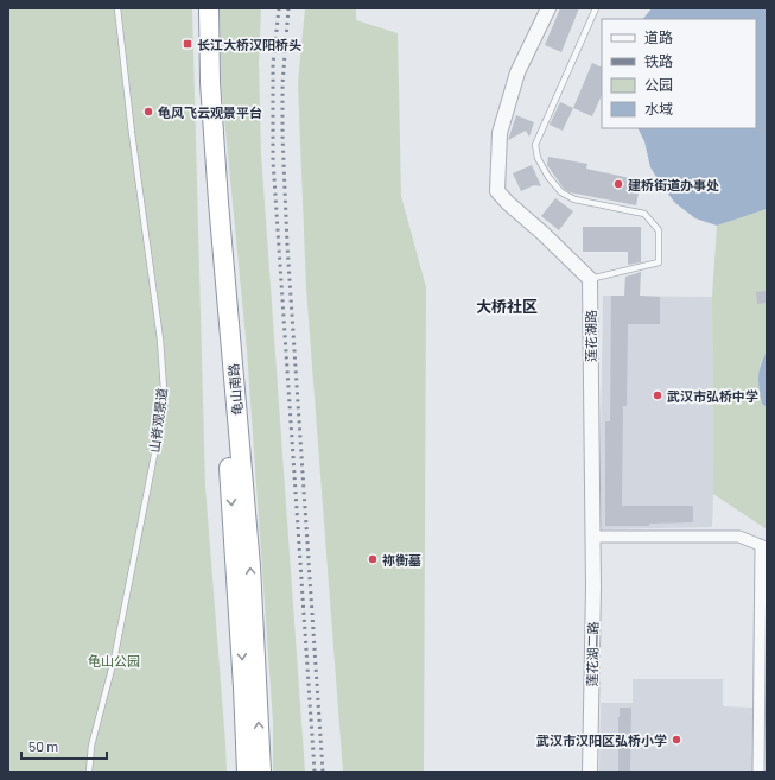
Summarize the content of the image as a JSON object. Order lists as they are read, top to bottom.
{
  "streets": {
    "highway": ["龟山南路"],
    "street": ["莲花湖路", "莲花湖二路"],
    "lane": ["山脊观景道"]
  },
  "crossings": [
    ["莲花湖路", "莲花湖二路"]
  ],
  "districts": ["大桥社区"],
  "parks": ["龟山公园"],
  "places": {
    "transit": ["长江大桥汉阳桥头"],
    "other": [
      "龟风飞云观景平台",
      "建桥街道办事处",
      "武汉市弘桥中学",
      "祢衡墓",
      "武汉市汉阳区弘桥小学"
    ]
  },
  "legend": [
    "道路",
    "铁路",
    "公园",
    "水域"
  ],
  "scale_bar": "50 m"
}
